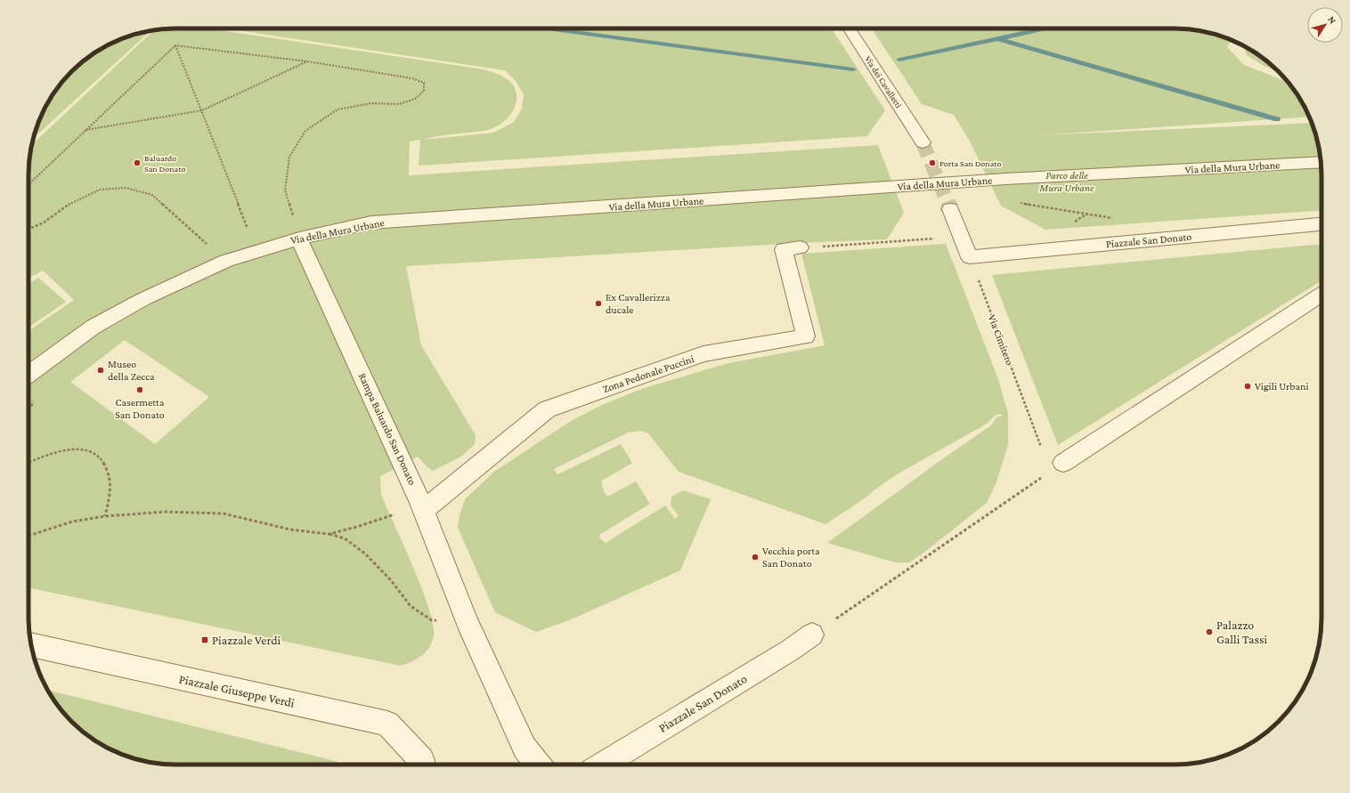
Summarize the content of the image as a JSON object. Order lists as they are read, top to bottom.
{
  "streets": {
    "street": [
      "Via dei Cavalletti",
      "Via della Mura Urbane",
      "Piazzale San Donato",
      "Zona Pedonale Puccini",
      "Rampa Baluardo San Donato",
      "Piazzale Giuseppe Verdi"
    ],
    "path": ["Via Cimitero"]
  },
  "crossings": [
    ["Via della Mura Urbane", "Rampa Baluardo San Donato"],
    ["Piazzale San Donato", "Via Cimitero"],
    ["Zona Pedonale Puccini", "Rampa Baluardo San Donato"]
  ],
  "parks": ["Parco delle Mura Urbane"],
  "places": {
    "other": [
      "Baluardo San Donato",
      "Porta San Donato",
      "Ex Cavallerizza ducale",
      "Museo della Zecca",
      "Vigili Urbani",
      "Casermetta San Donato",
      "Vecchia porta San Donato",
      "Palazzo Galli Tassi"
    ],
    "transit": ["Piazzale Verdi"]
  },
  "north": "top right"
}
